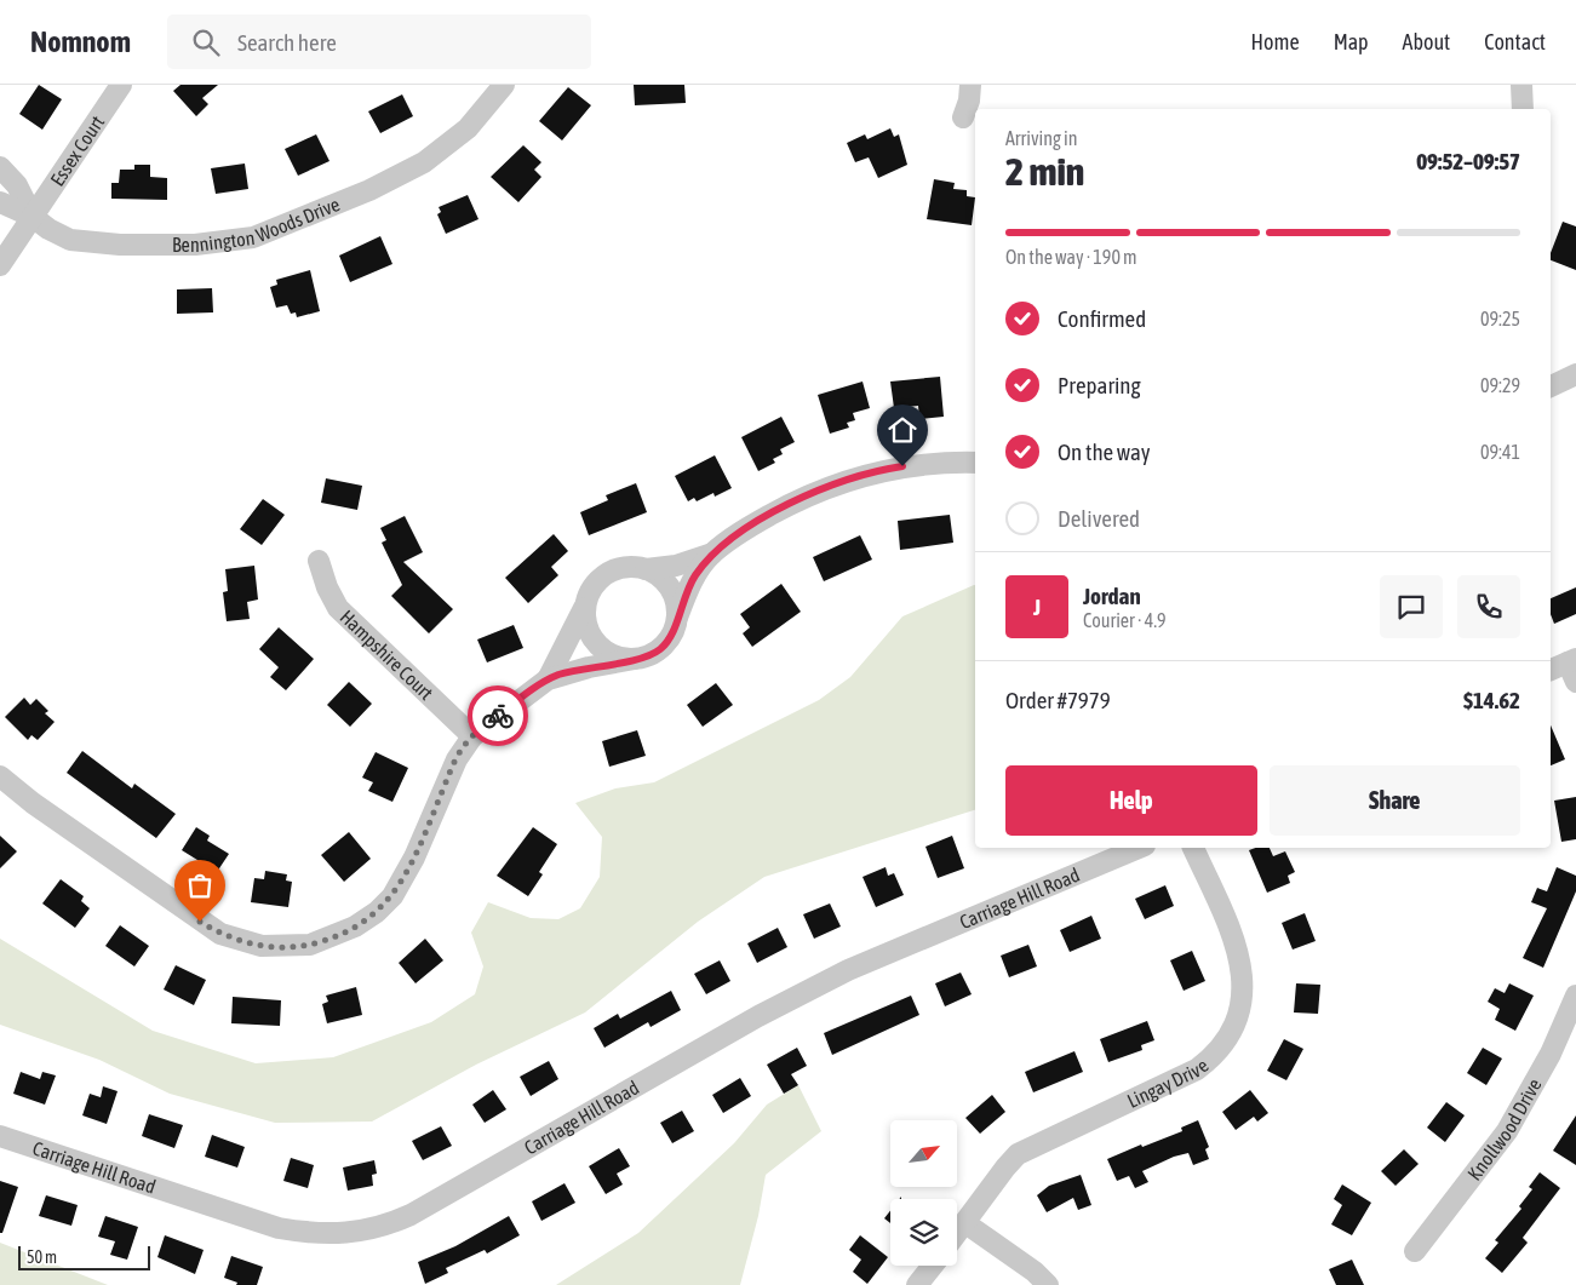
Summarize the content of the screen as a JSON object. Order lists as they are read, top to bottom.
{
  "streets": {
    "street": [
      "Essex Court",
      "Bennington Woods Drive",
      "Hampshire Court",
      "Carriage Hill Road",
      "Lingay Drive",
      "Knollwood Drive"
    ]
  },
  "crossings": [
    ["Essex Court", "Bennington Woods Drive"]
  ],
  "scale_bar": "50 m",
  "north": "top right",
  "page": {
    "header": "Nomnom",
    "search": "Search here",
    "nav": [
      "Home",
      "Map",
      "About",
      "Contact"
    ],
    "heading": ["2 min", "Arriving in", "09:52–09:57"],
    "panel": [
      "Jordan",
      "Courier · 4.9",
      "Order #7979",
      "$14.62"
    ],
    "bar": "On the way · 190 m",
    "list": [
      ["Confirmed", "09:25"],
      ["Preparing", "09:29"],
      ["On the way", "09:41"],
      "Delivered"
    ],
    "round": "J",
    "buttons": ["Help", "Share"],
    "scale": "50 m"
  }
}
